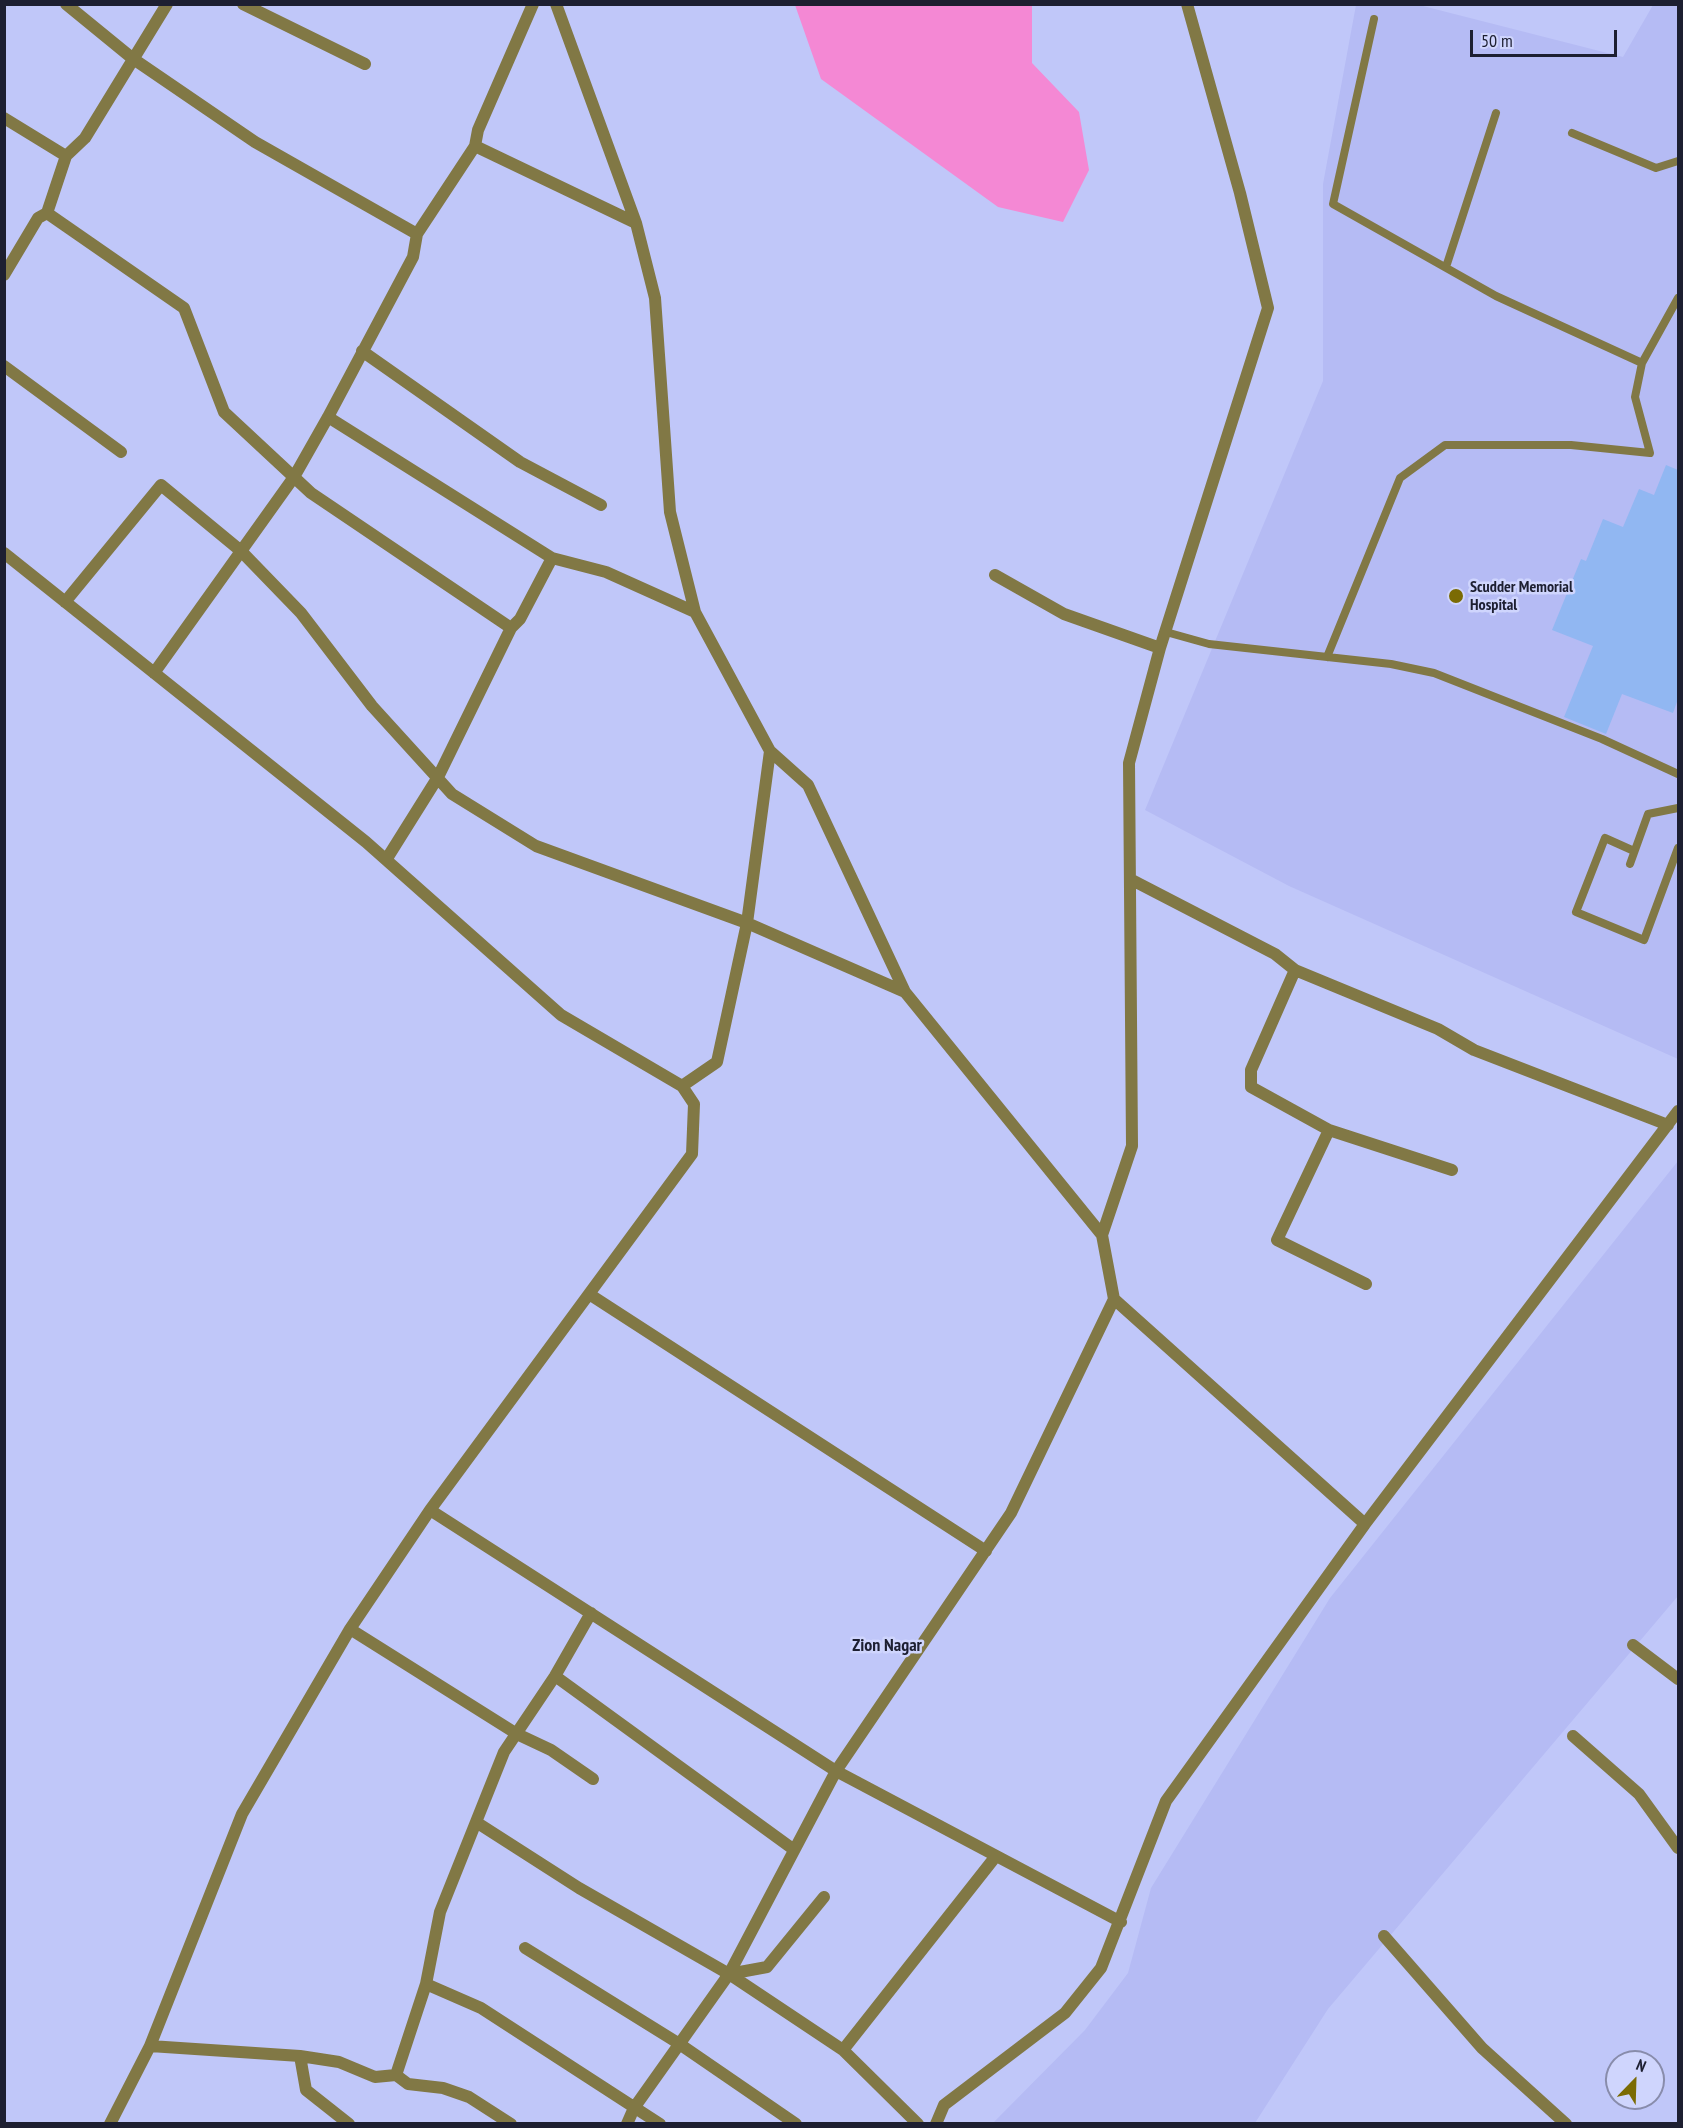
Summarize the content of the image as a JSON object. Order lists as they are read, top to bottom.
{
  "districts": ["Zion Nagar"],
  "places": ["Scudder Memorial Hospital"],
  "scale_bar": "50 m",
  "north": "top right"
}
